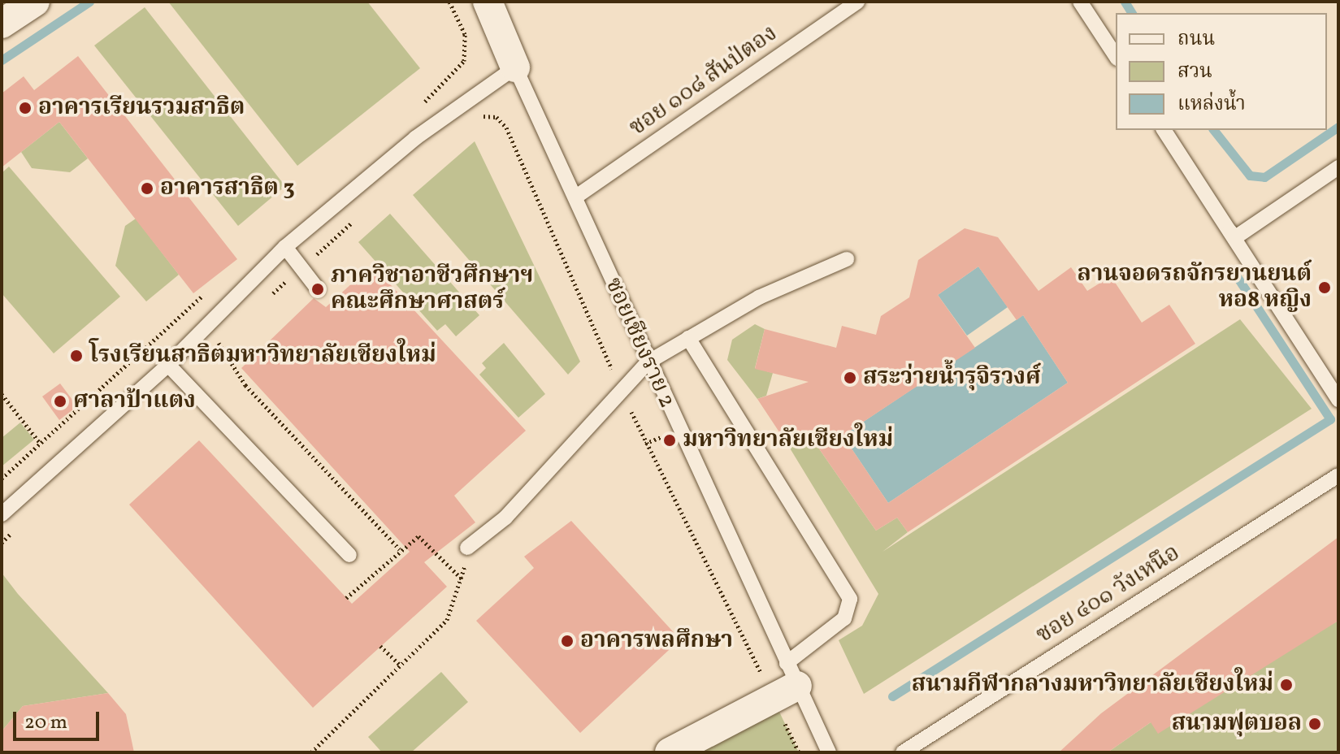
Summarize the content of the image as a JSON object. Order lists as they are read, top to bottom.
{
  "streets": {
    "street": ["ซอยเชียงราย 2"],
    "lane": ["ซอย ๑๐๘ สันป่ตอง", "ซอย ๔๐๑ วังเหนึอ"]
  },
  "crossings": [
    ["ซอย ๑๐๘ สันป่ตอง", "ซอยเชียงราย 2"]
  ],
  "places": [
    "อาคารเรียนรวมสาธิต",
    "อาคารสาธิต 3",
    "ลานจอดรถจักรยานยนต์ หอ8 หญิง",
    "ภาควิชาอาชีวศึกษาฯ คณะศึกษาศาสตร์",
    "โรงเรียนสาธิตมหาวิทยาลัยเชียงใหม่",
    "สระว่ายน้ำรุจิรวงศ์",
    "ศาลาป้าแตง",
    "มหาวิทยาลัยเชียงใหม่",
    "อาคารพลศึกษา",
    "สนามกีฬากลางมหาวิทยาลัยเชียงใหม่",
    "สนามฟุตบอล"
  ],
  "legend": ["ถนน", "สวน", "แหล่งน้ำ"],
  "scale_bar": "20 m"
}
